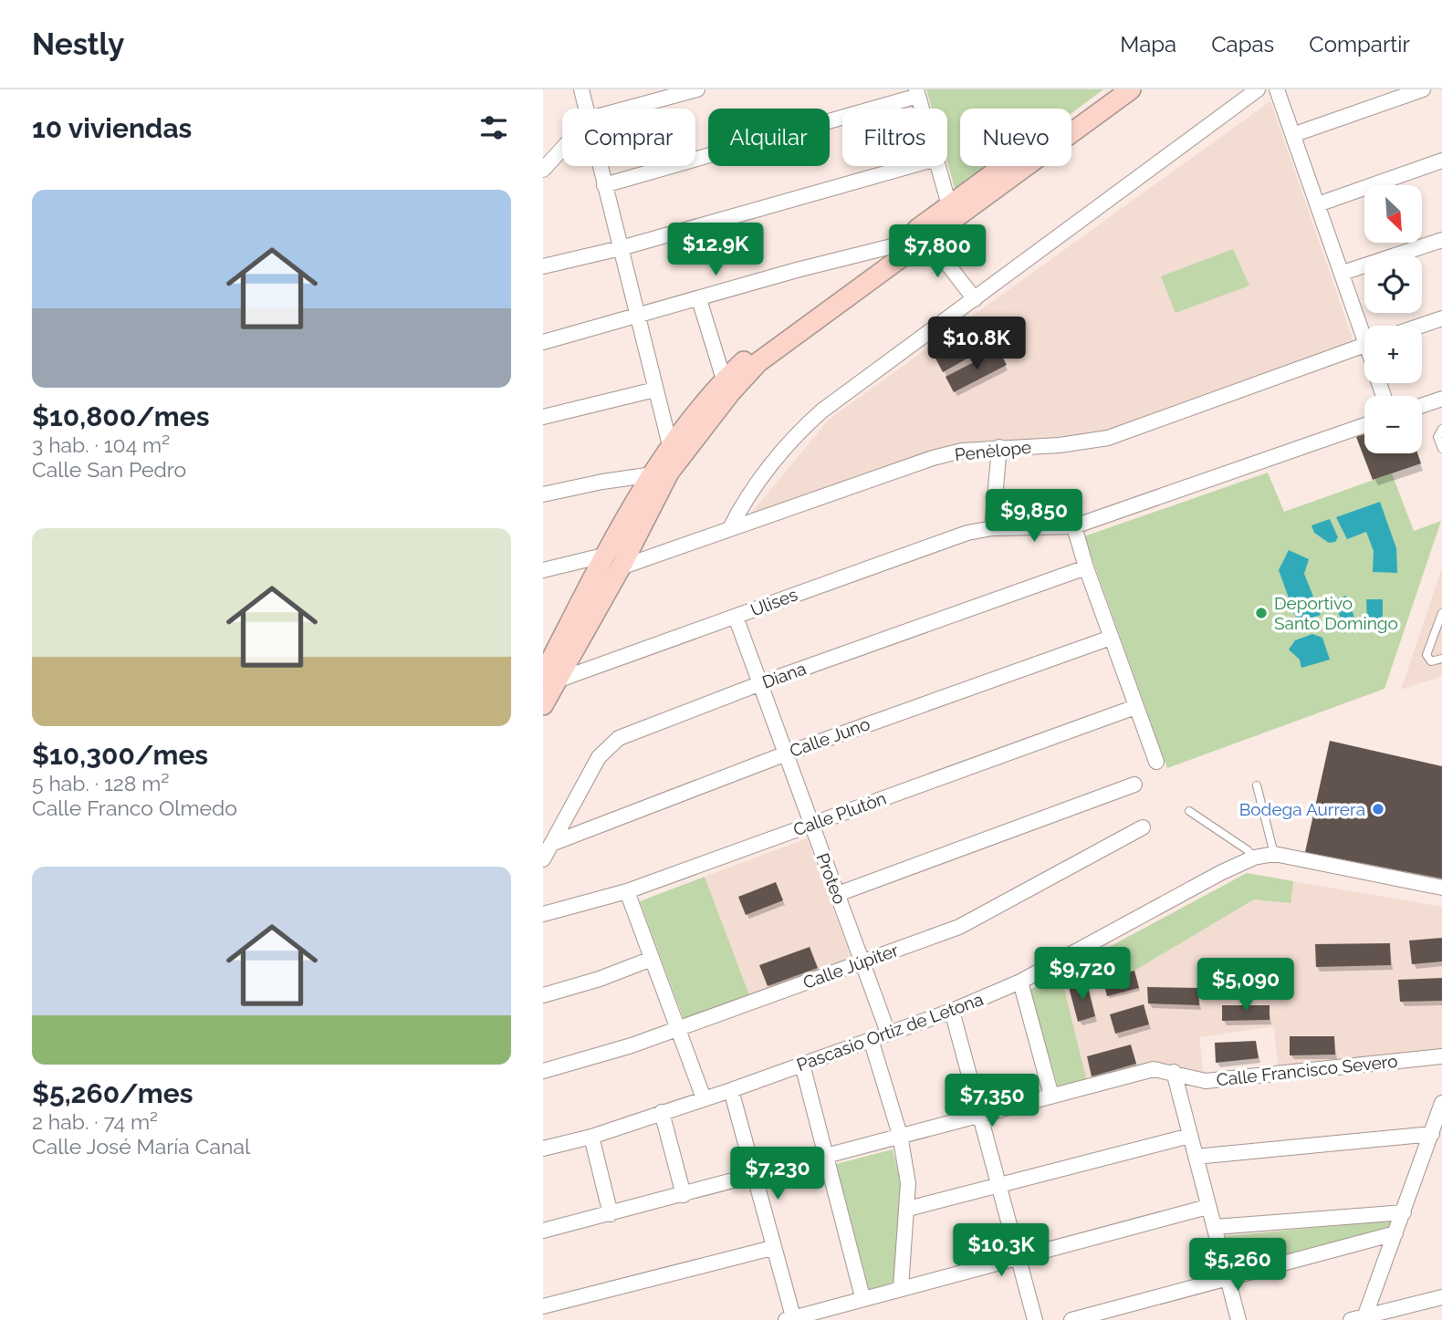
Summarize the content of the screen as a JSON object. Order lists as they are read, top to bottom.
{
  "streets": {
    "street": [
      "Penèlope",
      "Ulises",
      "Diana",
      "Calle Juno",
      "Calle Plutòn",
      "Proteo",
      "Calle Júpiter",
      "Pascasio Ortiz de Letona",
      "Calle Francisco Severo"
    ]
  },
  "crossings": [
    ["Ulises", "Proteo"],
    ["Diana", "Calle Juno"],
    ["Diana", "Proteo"],
    ["Calle Juno", "Proteo"],
    ["Calle Plutòn", "Proteo"],
    ["Proteo", "Calle Júpiter"],
    ["Proteo", "Pascasio Ortiz de Letona"]
  ],
  "places": ["Deportivo Santo Domingo", "Bodega Aurrera"],
  "north": "bottom right",
  "page": {
    "header": "Nestly",
    "nav": ["Mapa", "Capas", "Compartir"],
    "heading": "10 viviendas",
    "chip": [
      "Comprar",
      "Alquilar",
      "Filtros",
      "Nuevo"
    ],
    "list": [
      {
        "name": "$10,800/mes",
        "note": "3 hab. · 104 m² · Calle San Pedro"
      },
      {
        "name": "$10,300/mes",
        "note": "5 hab. · 128 m² · Calle Franco Olmedo"
      },
      {
        "name": "$5,260/mes",
        "note": "2 hab. · 74 m² · Calle José María Canal"
      }
    ],
    "map_buttons": ["+", "−"],
    "price": [
      "$12.9K",
      "$7,800",
      "$10.8K",
      "$9,850",
      "$9,720",
      "$5,090",
      "$7,350",
      "$7,230",
      "$10.3K",
      "$5,260"
    ]
  }
}
